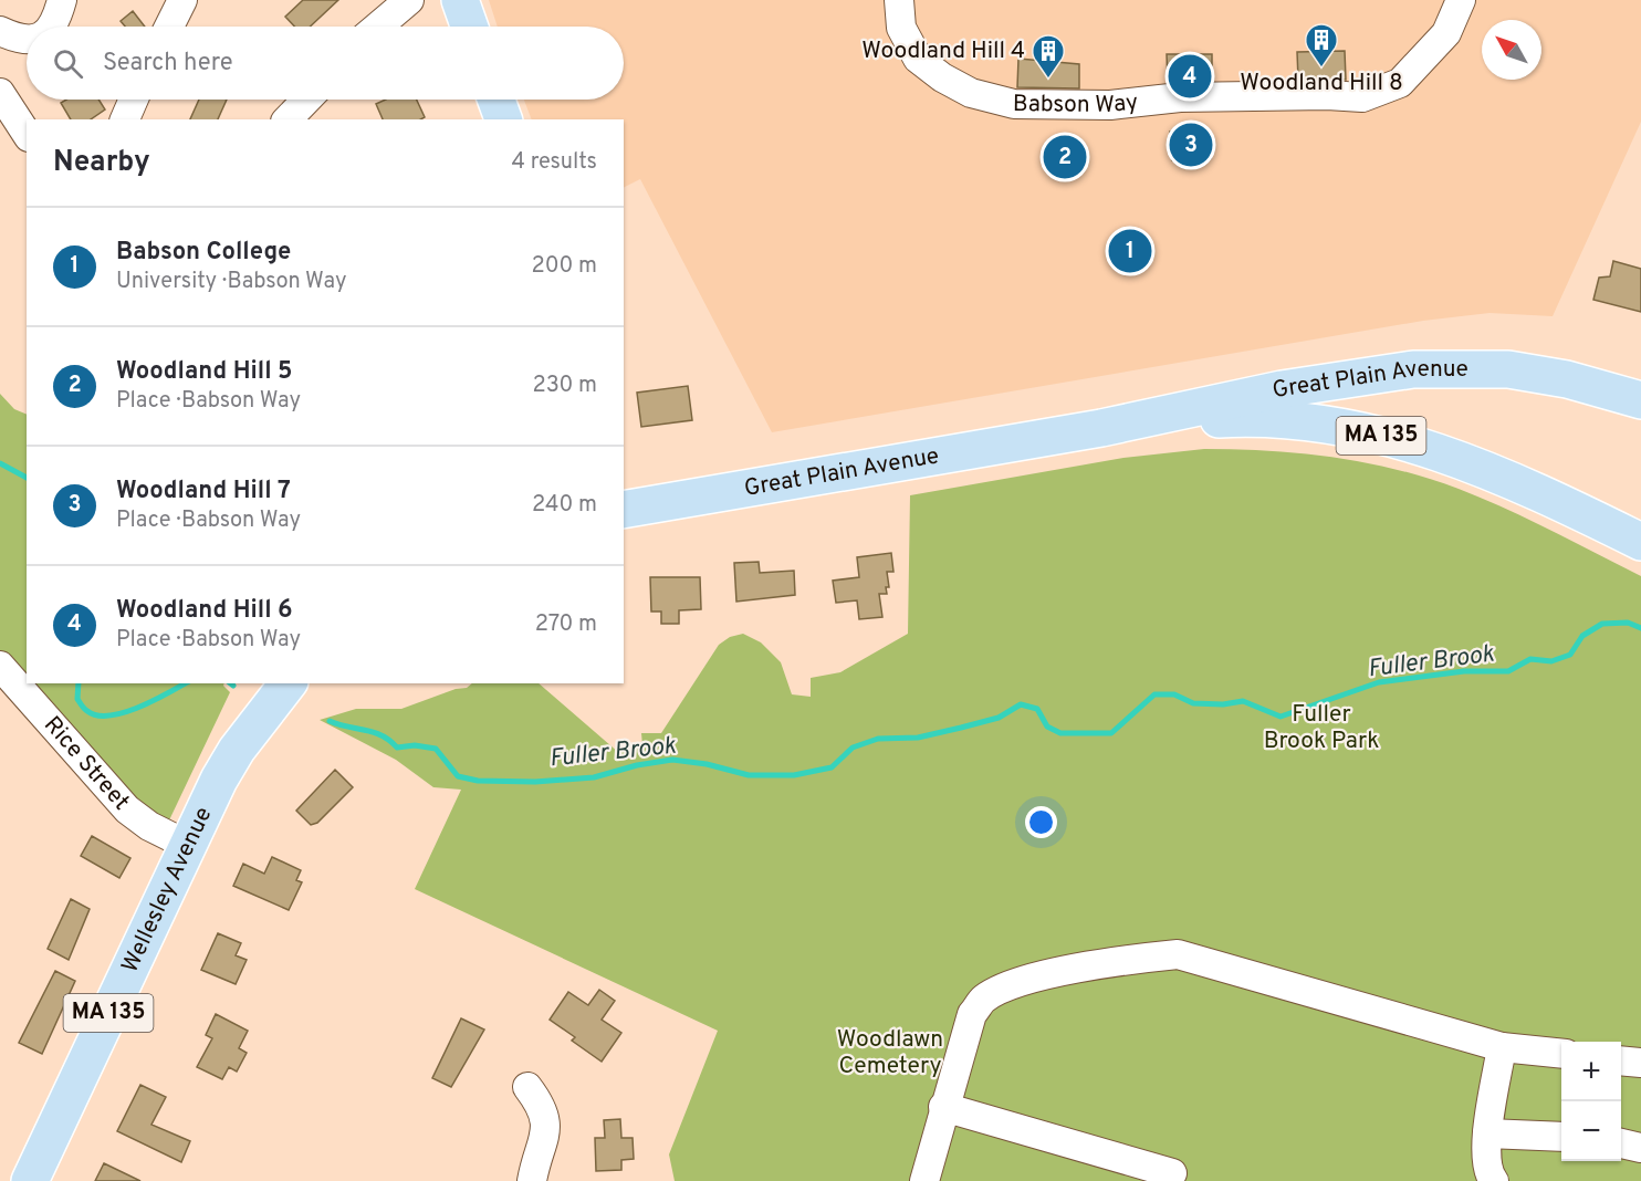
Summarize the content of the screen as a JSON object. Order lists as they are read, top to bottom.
{
  "streets": {
    "main road": ["Great Plain Avenue", "MA 135", "Wellesley Avenue"],
    "street": ["Babson Way", "Rice Street"]
  },
  "crossings": [
    ["MA 135", "Wellesley Avenue"],
    ["Rice Street", "Wellesley Avenue"]
  ],
  "water": ["Fuller Brook"],
  "parks": ["Fuller Brook Park", "Woodlawn Cemetery"],
  "places": {
    "building": ["Woodland Hill 8", "Woodland Hill 4"]
  },
  "north": "top left",
  "page": {
    "search": "Search here",
    "pins": [
      "4",
      "3",
      "2",
      "1"
    ],
    "heading": ["Nearby", "4 results"],
    "list": [
      {
        "mark": "1",
        "name": "Babson College",
        "note": "University · Babson Way",
        "value": "200 m"
      },
      {
        "mark": "2",
        "name": "Woodland Hill 5",
        "note": "Place · Babson Way",
        "value": "230 m"
      },
      {
        "mark": "3",
        "name": "Woodland Hill 7",
        "note": "Place · Babson Way",
        "value": "240 m"
      },
      {
        "mark": "4",
        "name": "Woodland Hill 6",
        "note": "Place · Babson Way",
        "value": "270 m"
      }
    ],
    "map_buttons": ["+", "−"]
  }
}
